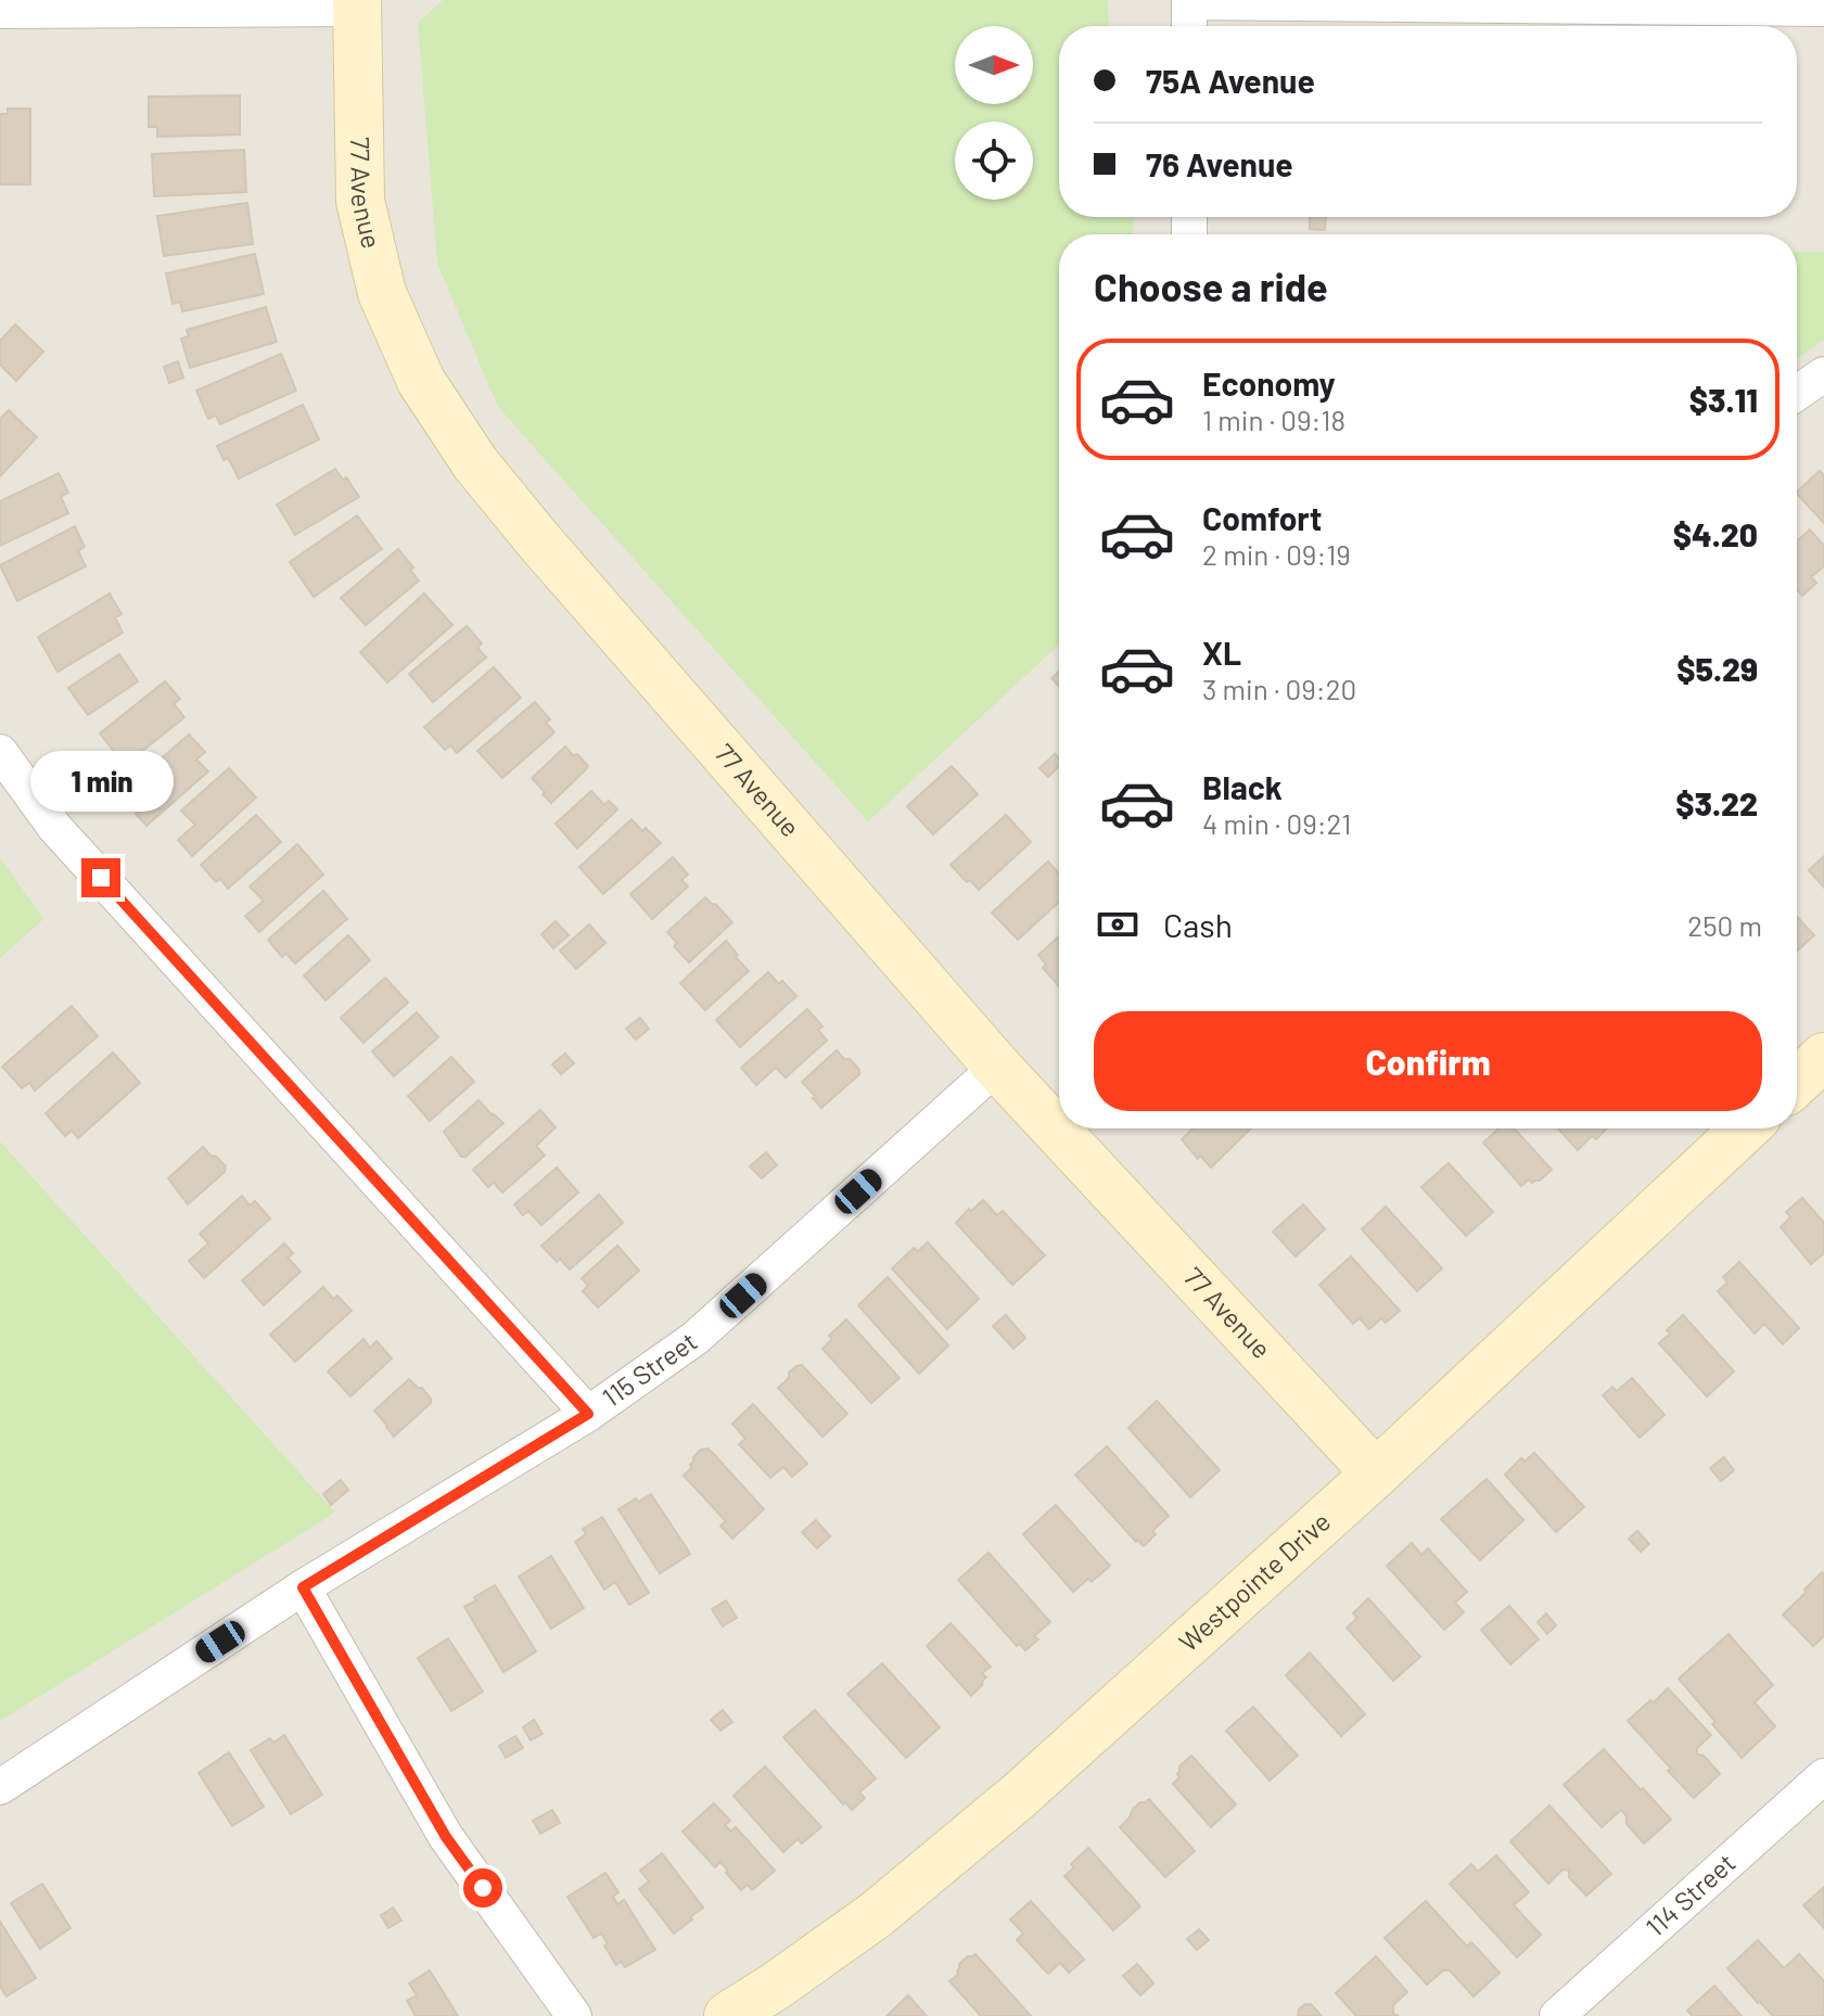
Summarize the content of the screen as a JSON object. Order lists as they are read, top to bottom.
{
  "streets": {
    "street": [
      "77 Avenue",
      "115 Street",
      "Westpointe Drive",
      "114 Street"
    ]
  },
  "crossings": [
    ["77 Avenue", "115 Street"],
    ["77 Avenue", "Westpointe Drive"]
  ],
  "north": "right",
  "page": {
    "banner": ["75A Avenue", "76 Avenue"],
    "heading": "Choose a ride",
    "list": [
      {
        "name": "Economy",
        "note": "1 min · 09:18",
        "value": "$3.11"
      },
      {
        "name": "Comfort",
        "note": "2 min · 09:19",
        "value": "$4.20"
      },
      {
        "name": "XL",
        "note": "3 min · 09:20",
        "value": "$5.29"
      },
      {
        "name": "Black",
        "note": "4 min · 09:21",
        "value": "$3.22"
      }
    ],
    "bubble": "1 min",
    "pay": ["Cash", "250 m"],
    "buttons": "Confirm"
  }
}
